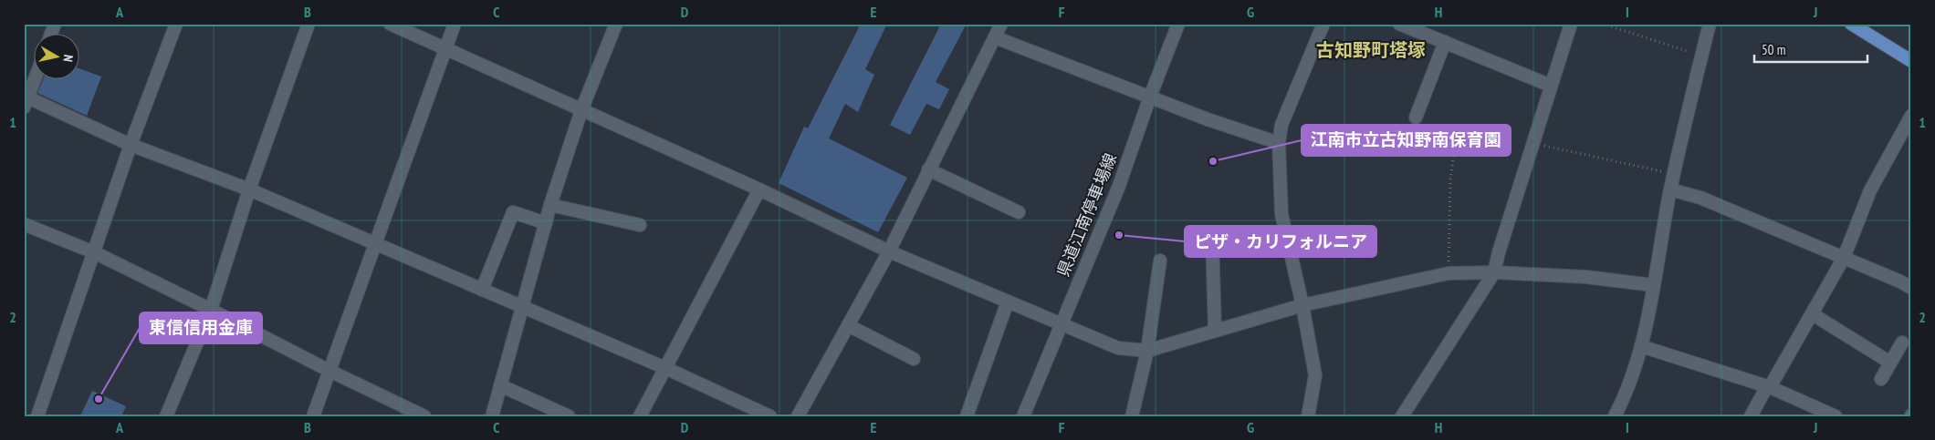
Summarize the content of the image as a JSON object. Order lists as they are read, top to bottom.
{
  "streets": {
    "street": ["県道江南停車場線"]
  },
  "districts": ["古知野町塔塚"],
  "places": ["江南市立古知野南保育園", "ピザ・カリフォルニア", "東信信用金庫"],
  "scale_bar": "50 m",
  "north": "right",
  "grid": {
    "columns": [
      "A",
      "B",
      "C",
      "D",
      "E",
      "F",
      "G",
      "H",
      "I",
      "J"
    ],
    "rows": ["1", "2"]
  }
}
